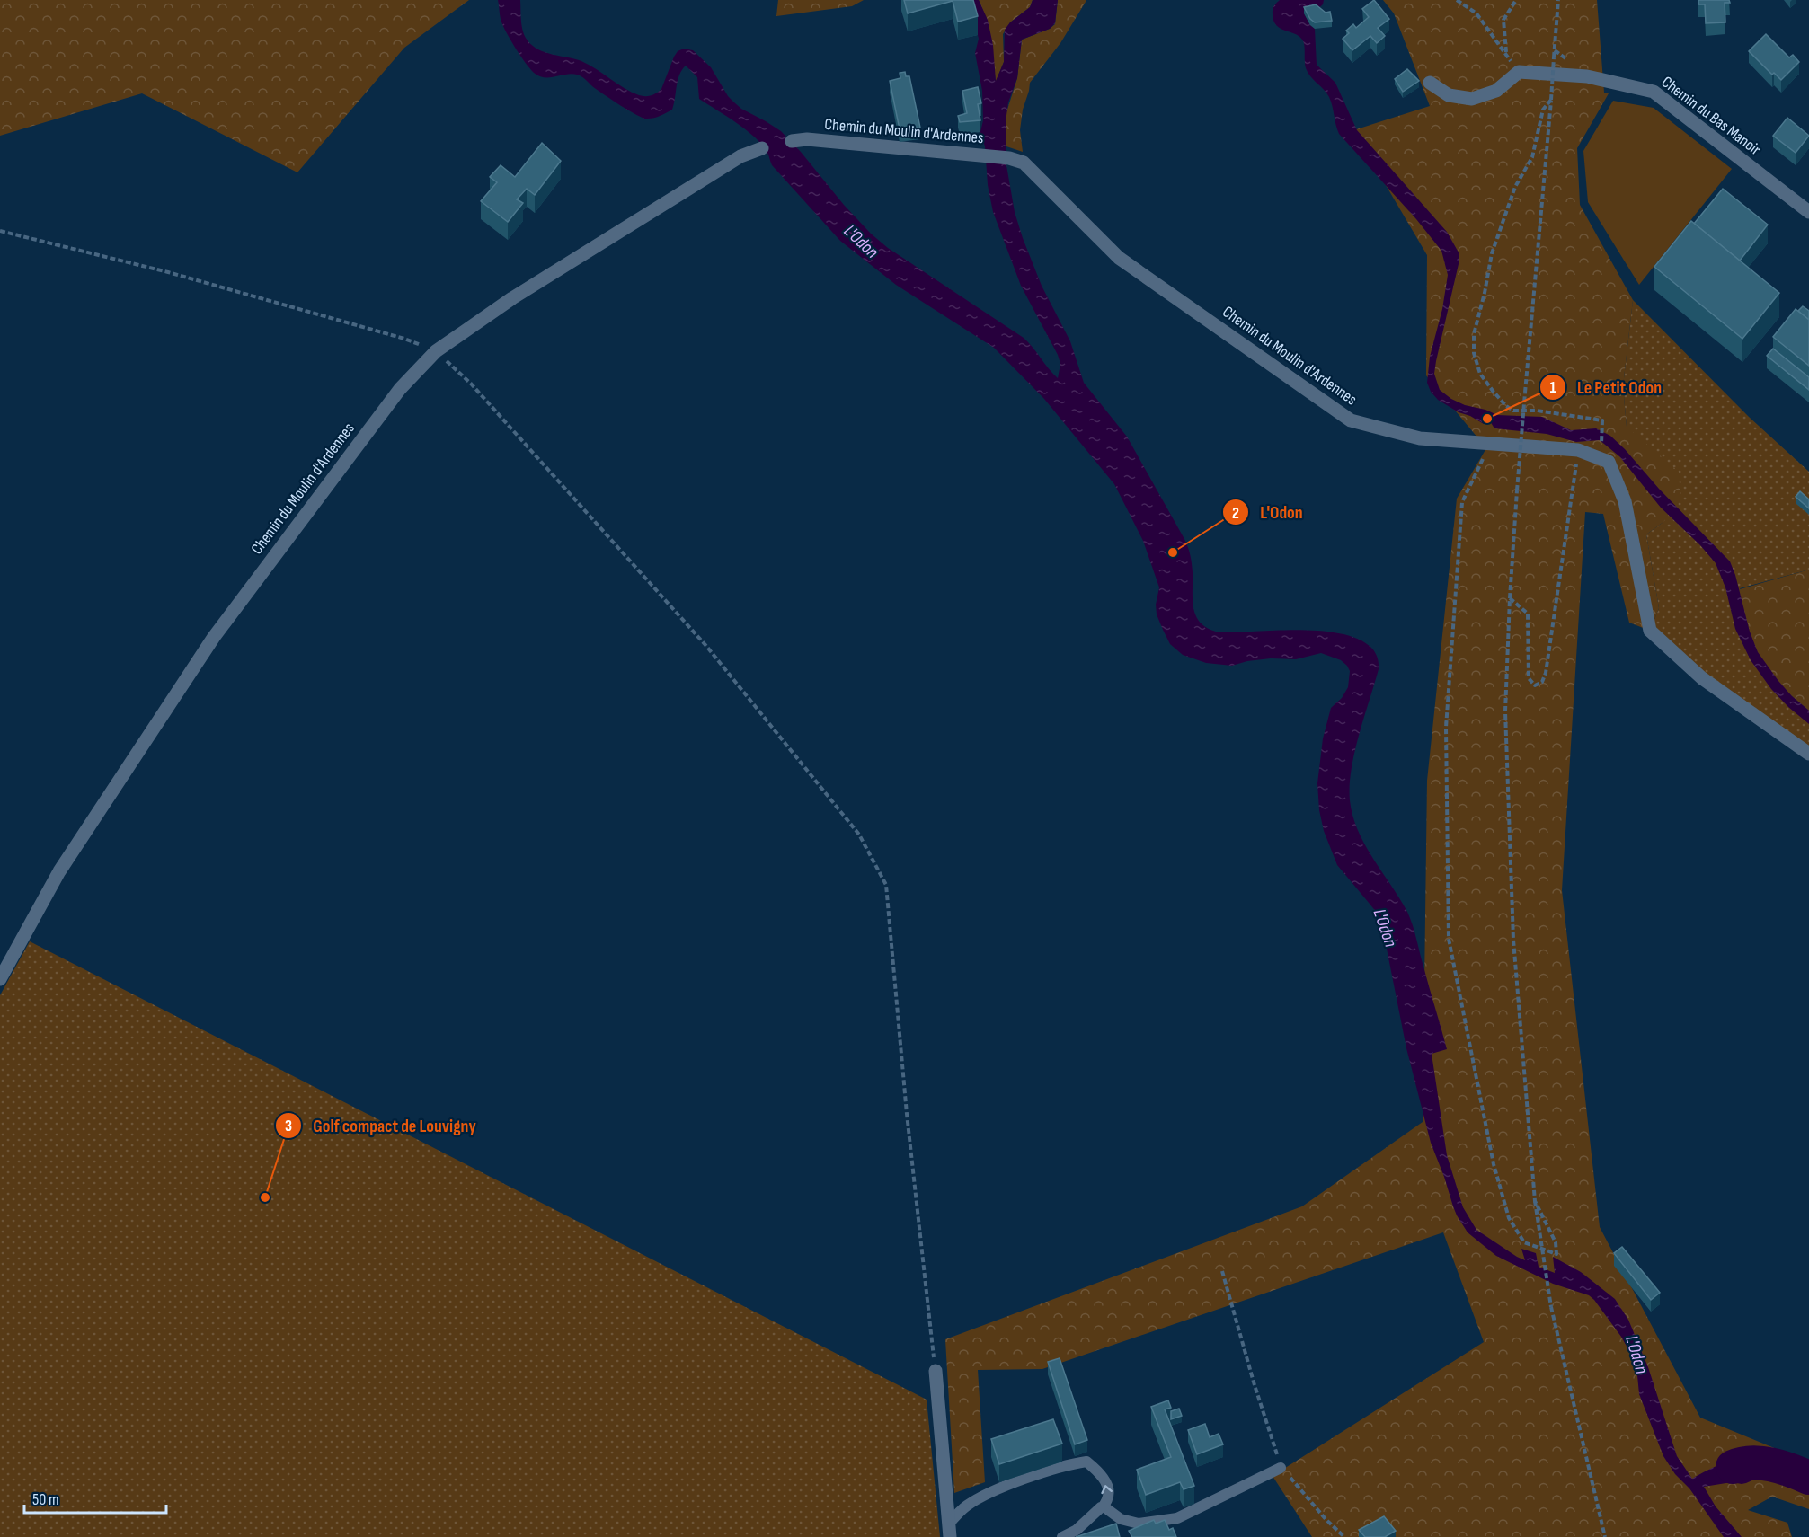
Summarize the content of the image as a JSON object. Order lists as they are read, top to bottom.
{
  "streets": {
    "street": ["Chemin du Bas Manoir", "Chemin du Moulin d'Ardennes"]
  },
  "water": ["L'Odon"],
  "places": ["Le Petit Odon", "L'Odon", "Golf compact de Louvigny"],
  "scale_bar": "50 m"
}
